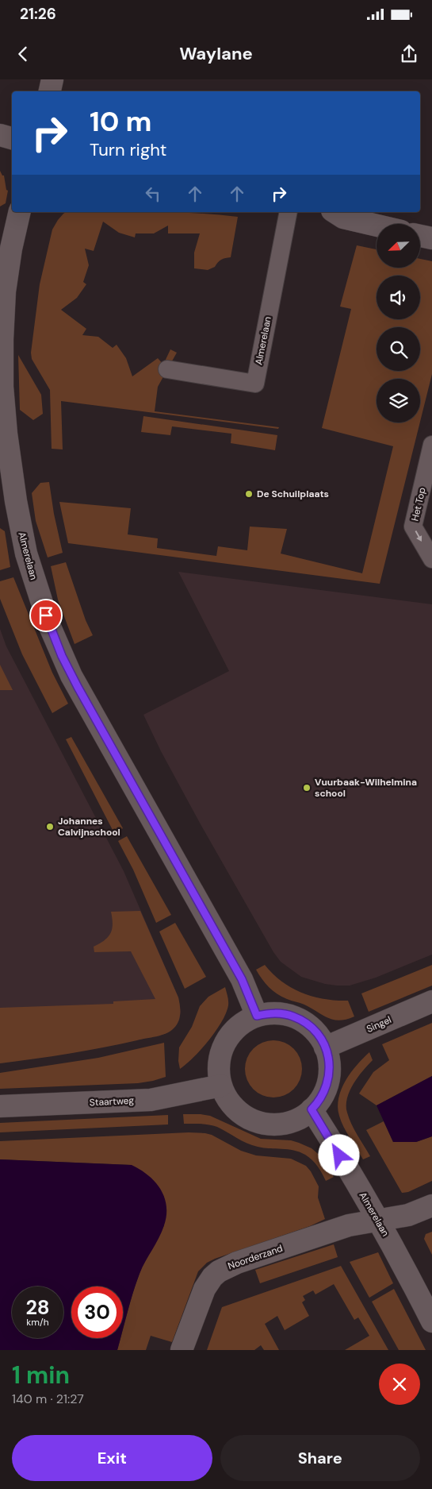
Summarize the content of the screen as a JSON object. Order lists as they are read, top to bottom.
{
  "streets": {
    "street": [
      "Almerelaan",
      "Singel",
      "Staartweg",
      "Noorderzand"
    ],
    "lane": ["Het Top"]
  },
  "crossings": [
    ["Almerelaan", "Singel"],
    ["Almerelaan", "Staartweg"],
    ["Almerelaan", "Noorderzand"],
    ["Singel", "Staartweg"]
  ],
  "one_way": ["Het Top"],
  "places": ["De Schuilplaats", "Vuurbaak-Wilhelmina school", "Johannes Calvijnschool"],
  "north": "bottom left",
  "page": {
    "status": "21:26",
    "header": "Waylane",
    "turn": ["10 m", "Turn right"],
    "speed": "28 km/h",
    "limit": "30",
    "heading": ["1 min", "140 m · 21:27"],
    "buttons": ["Exit", "Share"]
  }
}
